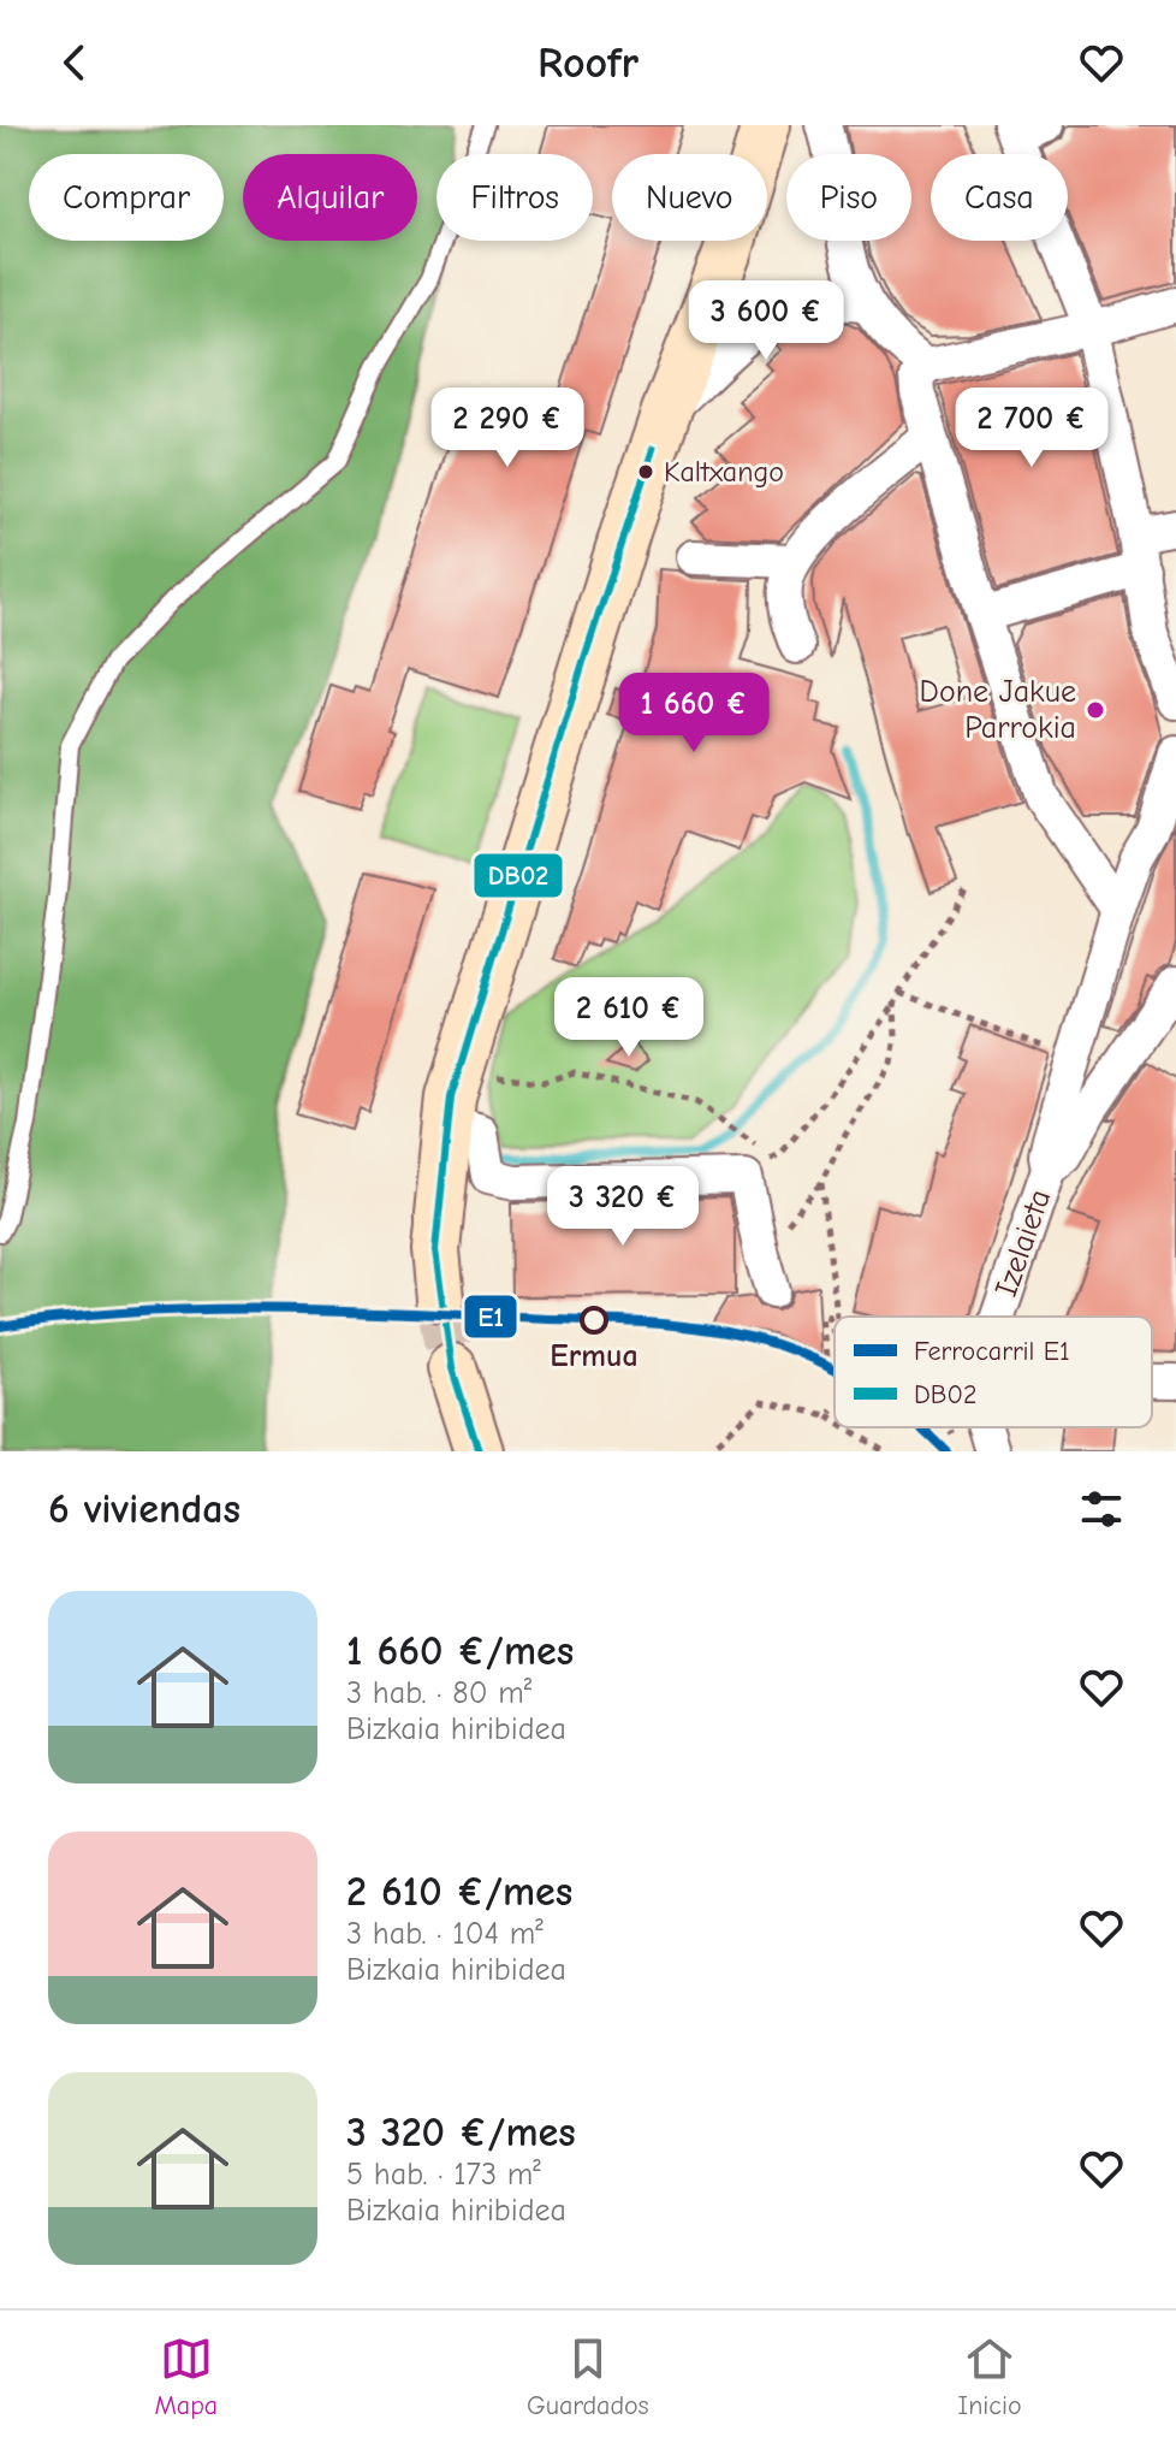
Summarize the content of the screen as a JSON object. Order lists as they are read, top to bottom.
{
  "streets": {
    "street": ["Izelaieta"]
  },
  "places": ["Kaltxango", "Done Jakue Parrokia", "Ermua"],
  "lines": ["transit line DB02", "rail line E1"],
  "legend": ["Ferrocarril E1", "DB02"],
  "page": {
    "header": "Roofr",
    "chip": [
      "Comprar",
      "Alquilar",
      "Filtros",
      "Nuevo",
      "Piso",
      "Casa"
    ],
    "price": [
      "3 600 €",
      "2 290 €",
      "2 700 €",
      "1 660 €",
      "2 610 €",
      "3 320 €"
    ],
    "heading": "6 viviendas",
    "list": [
      {
        "name": "1 660 €/mes",
        "note": "3 hab. · 80 m² · Bizkaia hiribidea"
      },
      {
        "name": "2 610 €/mes",
        "note": "3 hab. · 104 m² · Bizkaia hiribidea"
      },
      {
        "name": "3 320 €/mes",
        "note": "5 hab. · 173 m² · Bizkaia hiribidea"
      }
    ],
    "tabs": ["Mapa", "Guardados", "Inicio"]
  }
}
